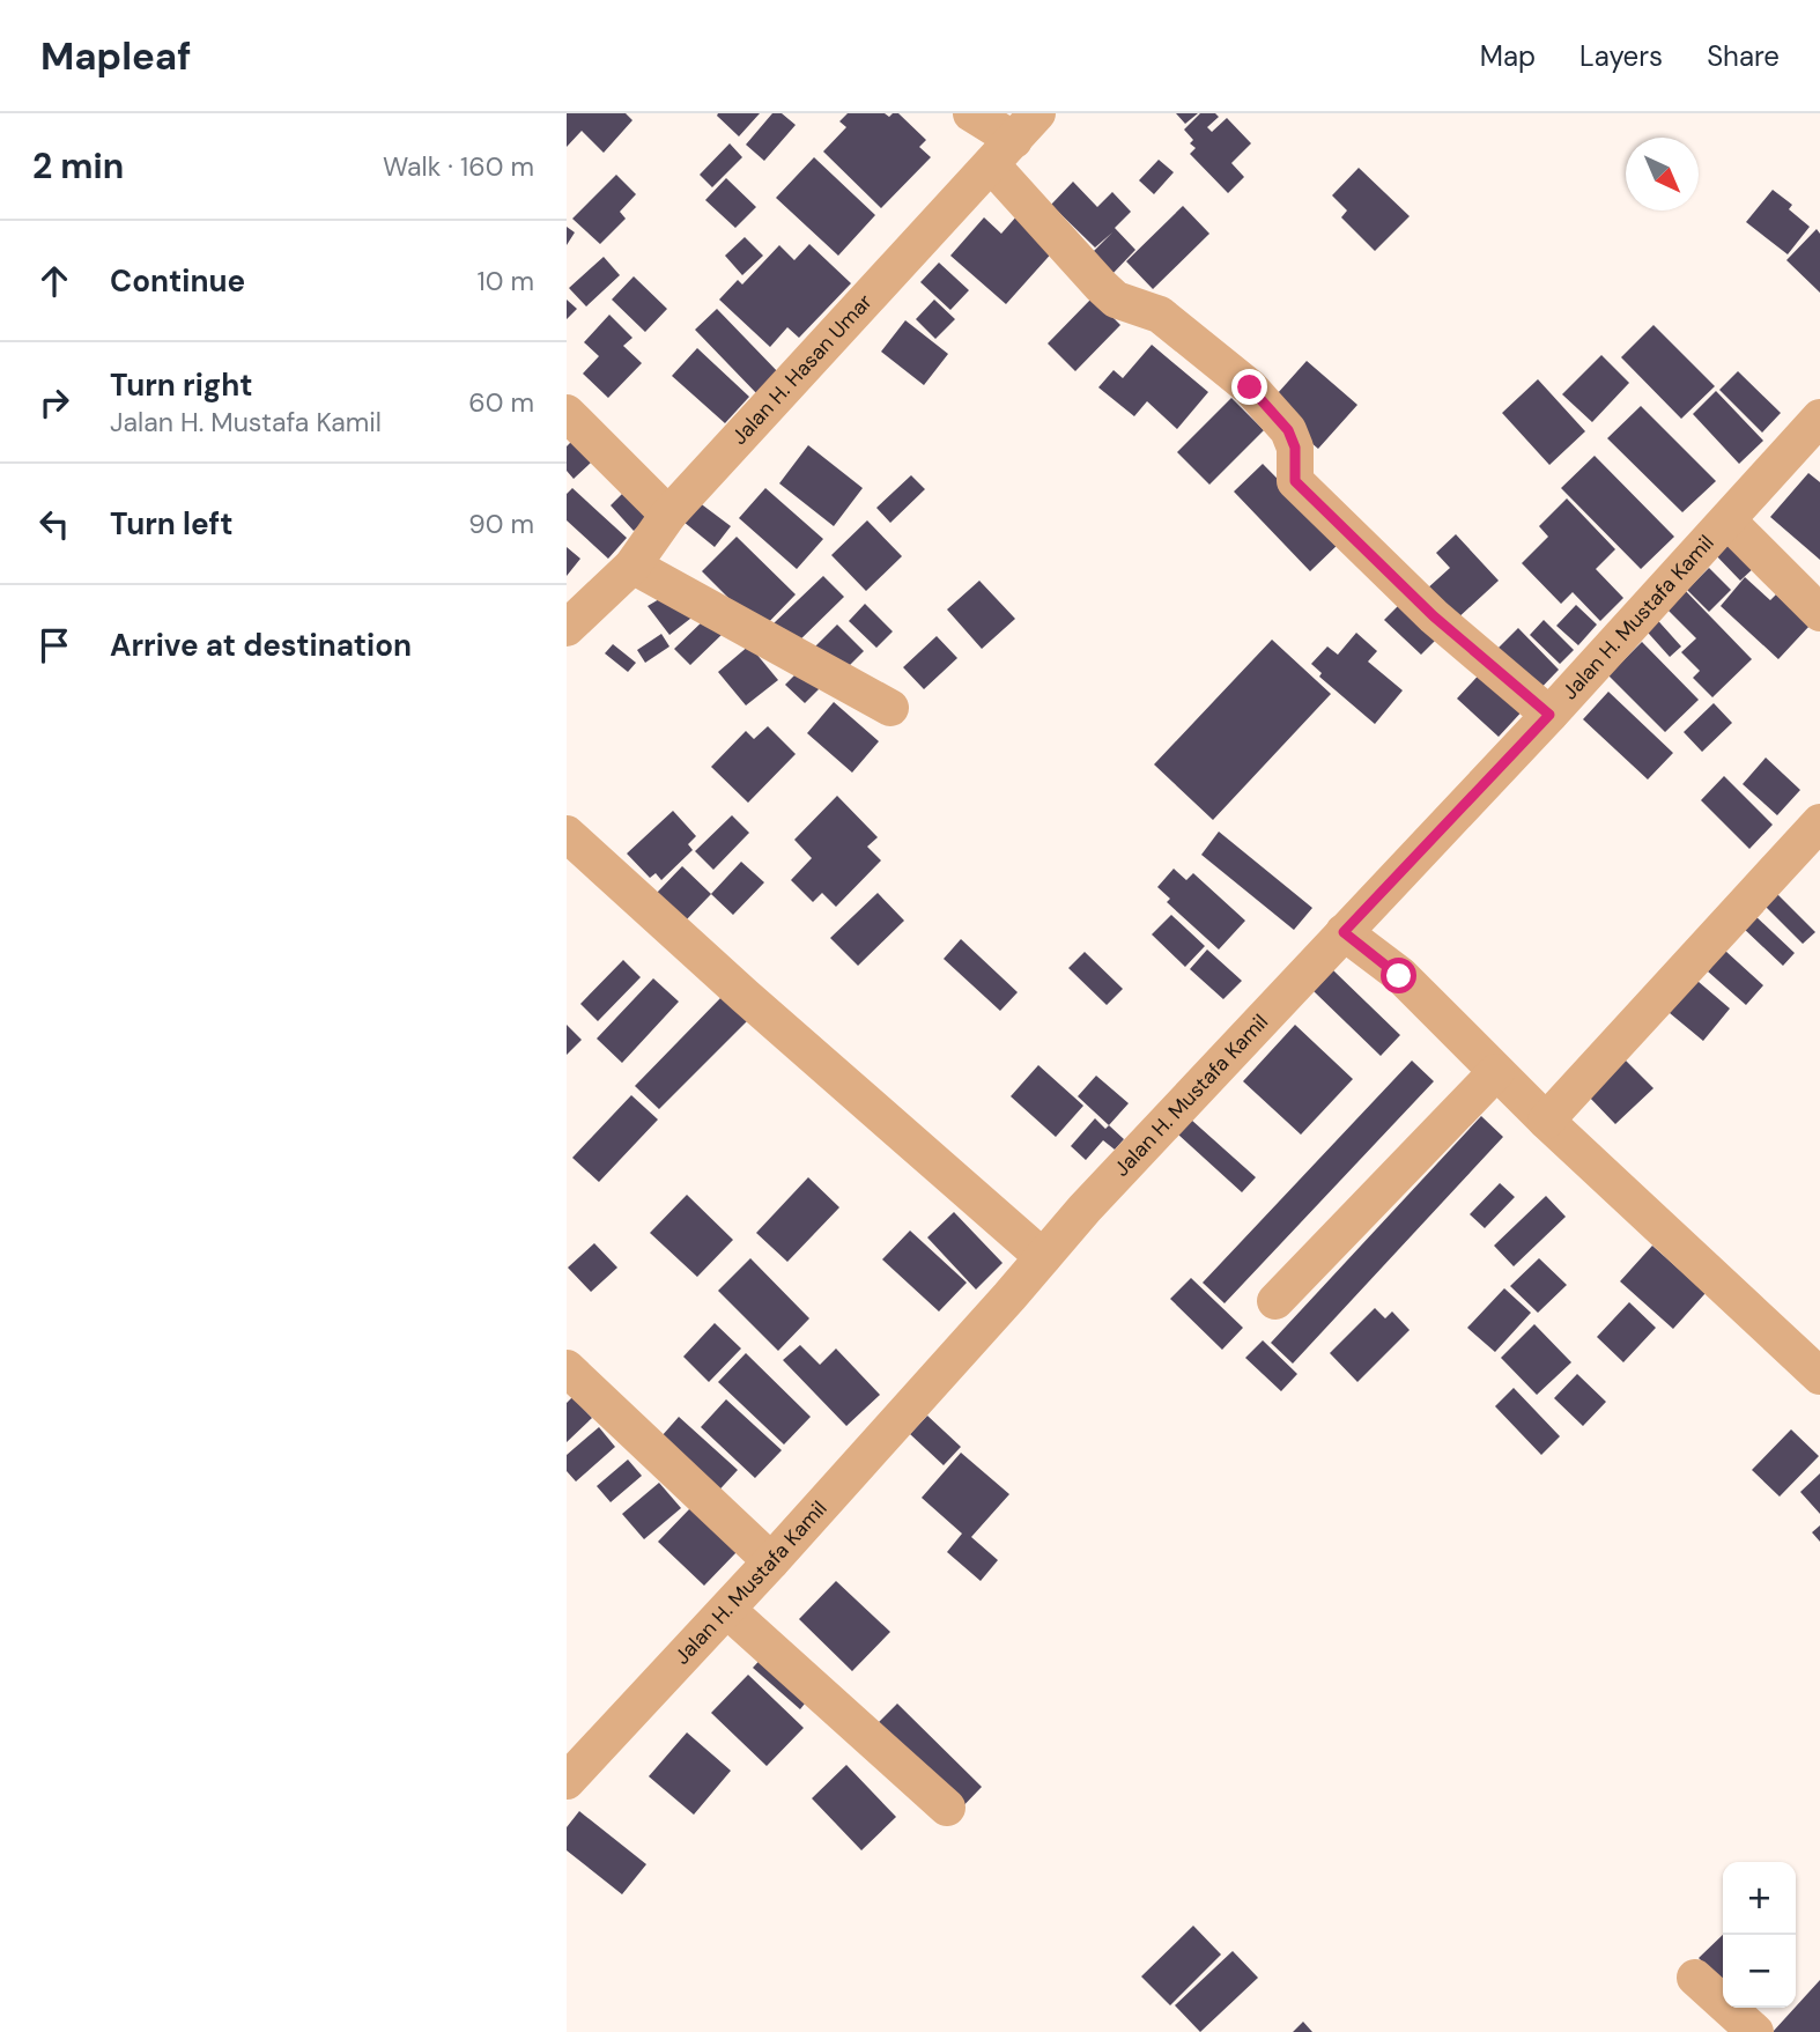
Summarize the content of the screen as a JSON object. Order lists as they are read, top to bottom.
{
  "streets": {
    "street": ["Jalan H. Hasan Umar", "Jalan H. Mustafa Kamil"]
  },
  "north": "bottom right",
  "page": {
    "header": "Mapleaf",
    "nav": ["Map", "Layers", "Share"],
    "heading": ["2 min", "Walk · 160 m"],
    "list": [
      ["Continue", "10 m"],
      ["Turn right", "Jalan H. Mustafa Kamil", "60 m"],
      ["Turn left", "90 m"],
      "Arrive at destination"
    ],
    "map_buttons": ["+", "−"]
  }
}
